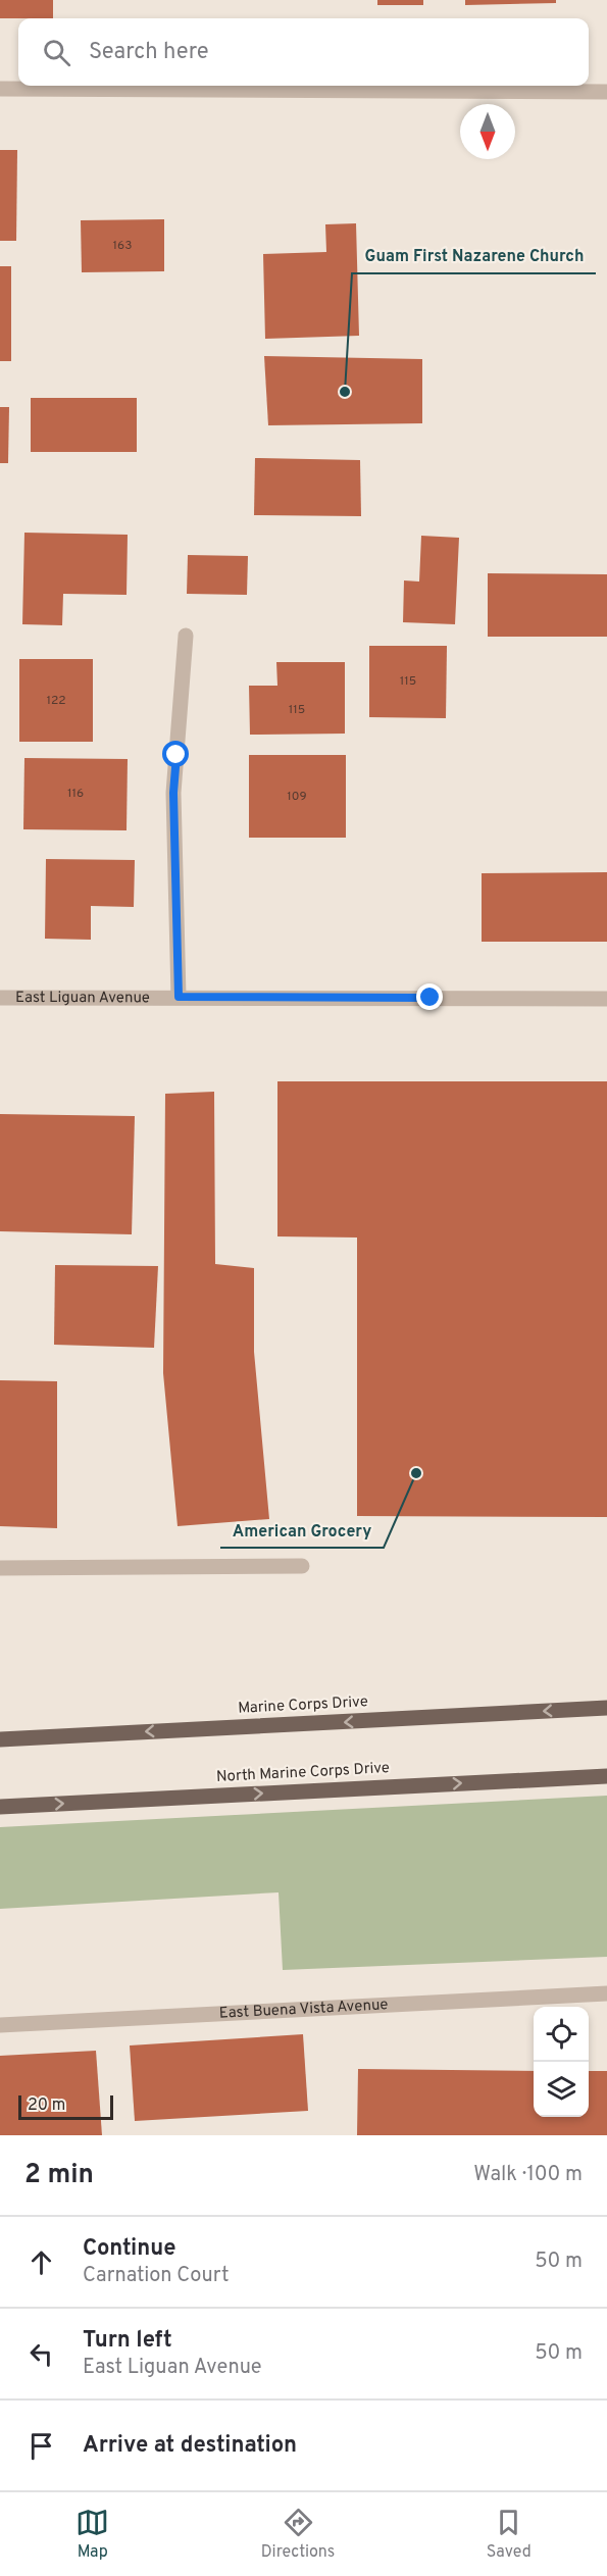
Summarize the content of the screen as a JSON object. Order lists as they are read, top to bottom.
{
  "streets": {
    "main road": ["Marine Corps Drive", "North Marine Corps Drive"],
    "street": ["East Liguan Avenue", "East Buena Vista Avenue"]
  },
  "one_way": ["Marine Corps Drive", "North Marine Corps Drive"],
  "places": ["Guam First Nazarene Church", "American Grocery"],
  "house_numbers": [
    "163",
    "115",
    "122",
    "115",
    "116",
    "109"
  ],
  "scale_bar": "20 m",
  "north": "bottom",
  "page": {
    "search": "Search here",
    "scale": "20 m",
    "heading": ["2 min", "Walk · 100 m"],
    "list": [
      ["Continue", "Carnation Court", "50 m"],
      ["Turn left", "East Liguan Avenue", "50 m"],
      "Arrive at destination"
    ],
    "nav": ["Map", "Directions", "Saved"]
  }
}
